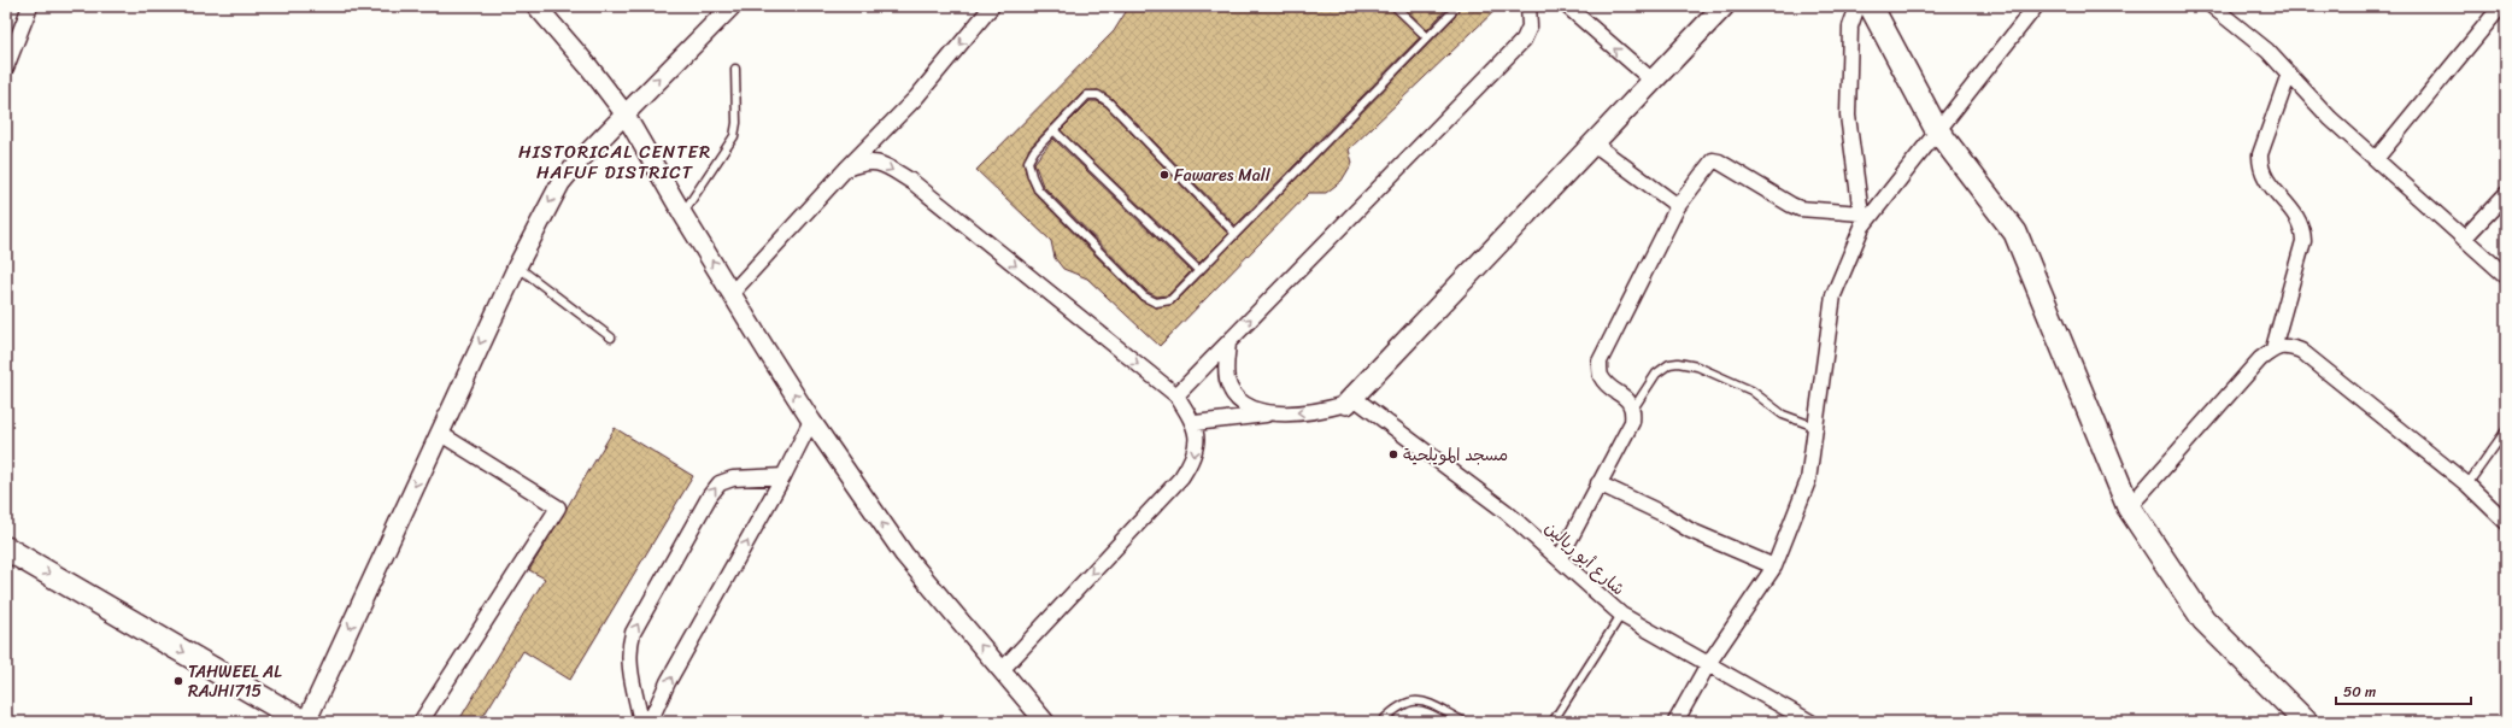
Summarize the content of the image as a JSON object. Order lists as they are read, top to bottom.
{
  "streets": {
    "street": ["شارع أبو ريالين"]
  },
  "districts": ["HISTORICAL CENTER HAFUF DISTRICT"],
  "places": ["Fawares Mall", "مسجد المويلحية", "TAHWEEL AL RAJHI715"],
  "scale_bar": "50 m"
}
